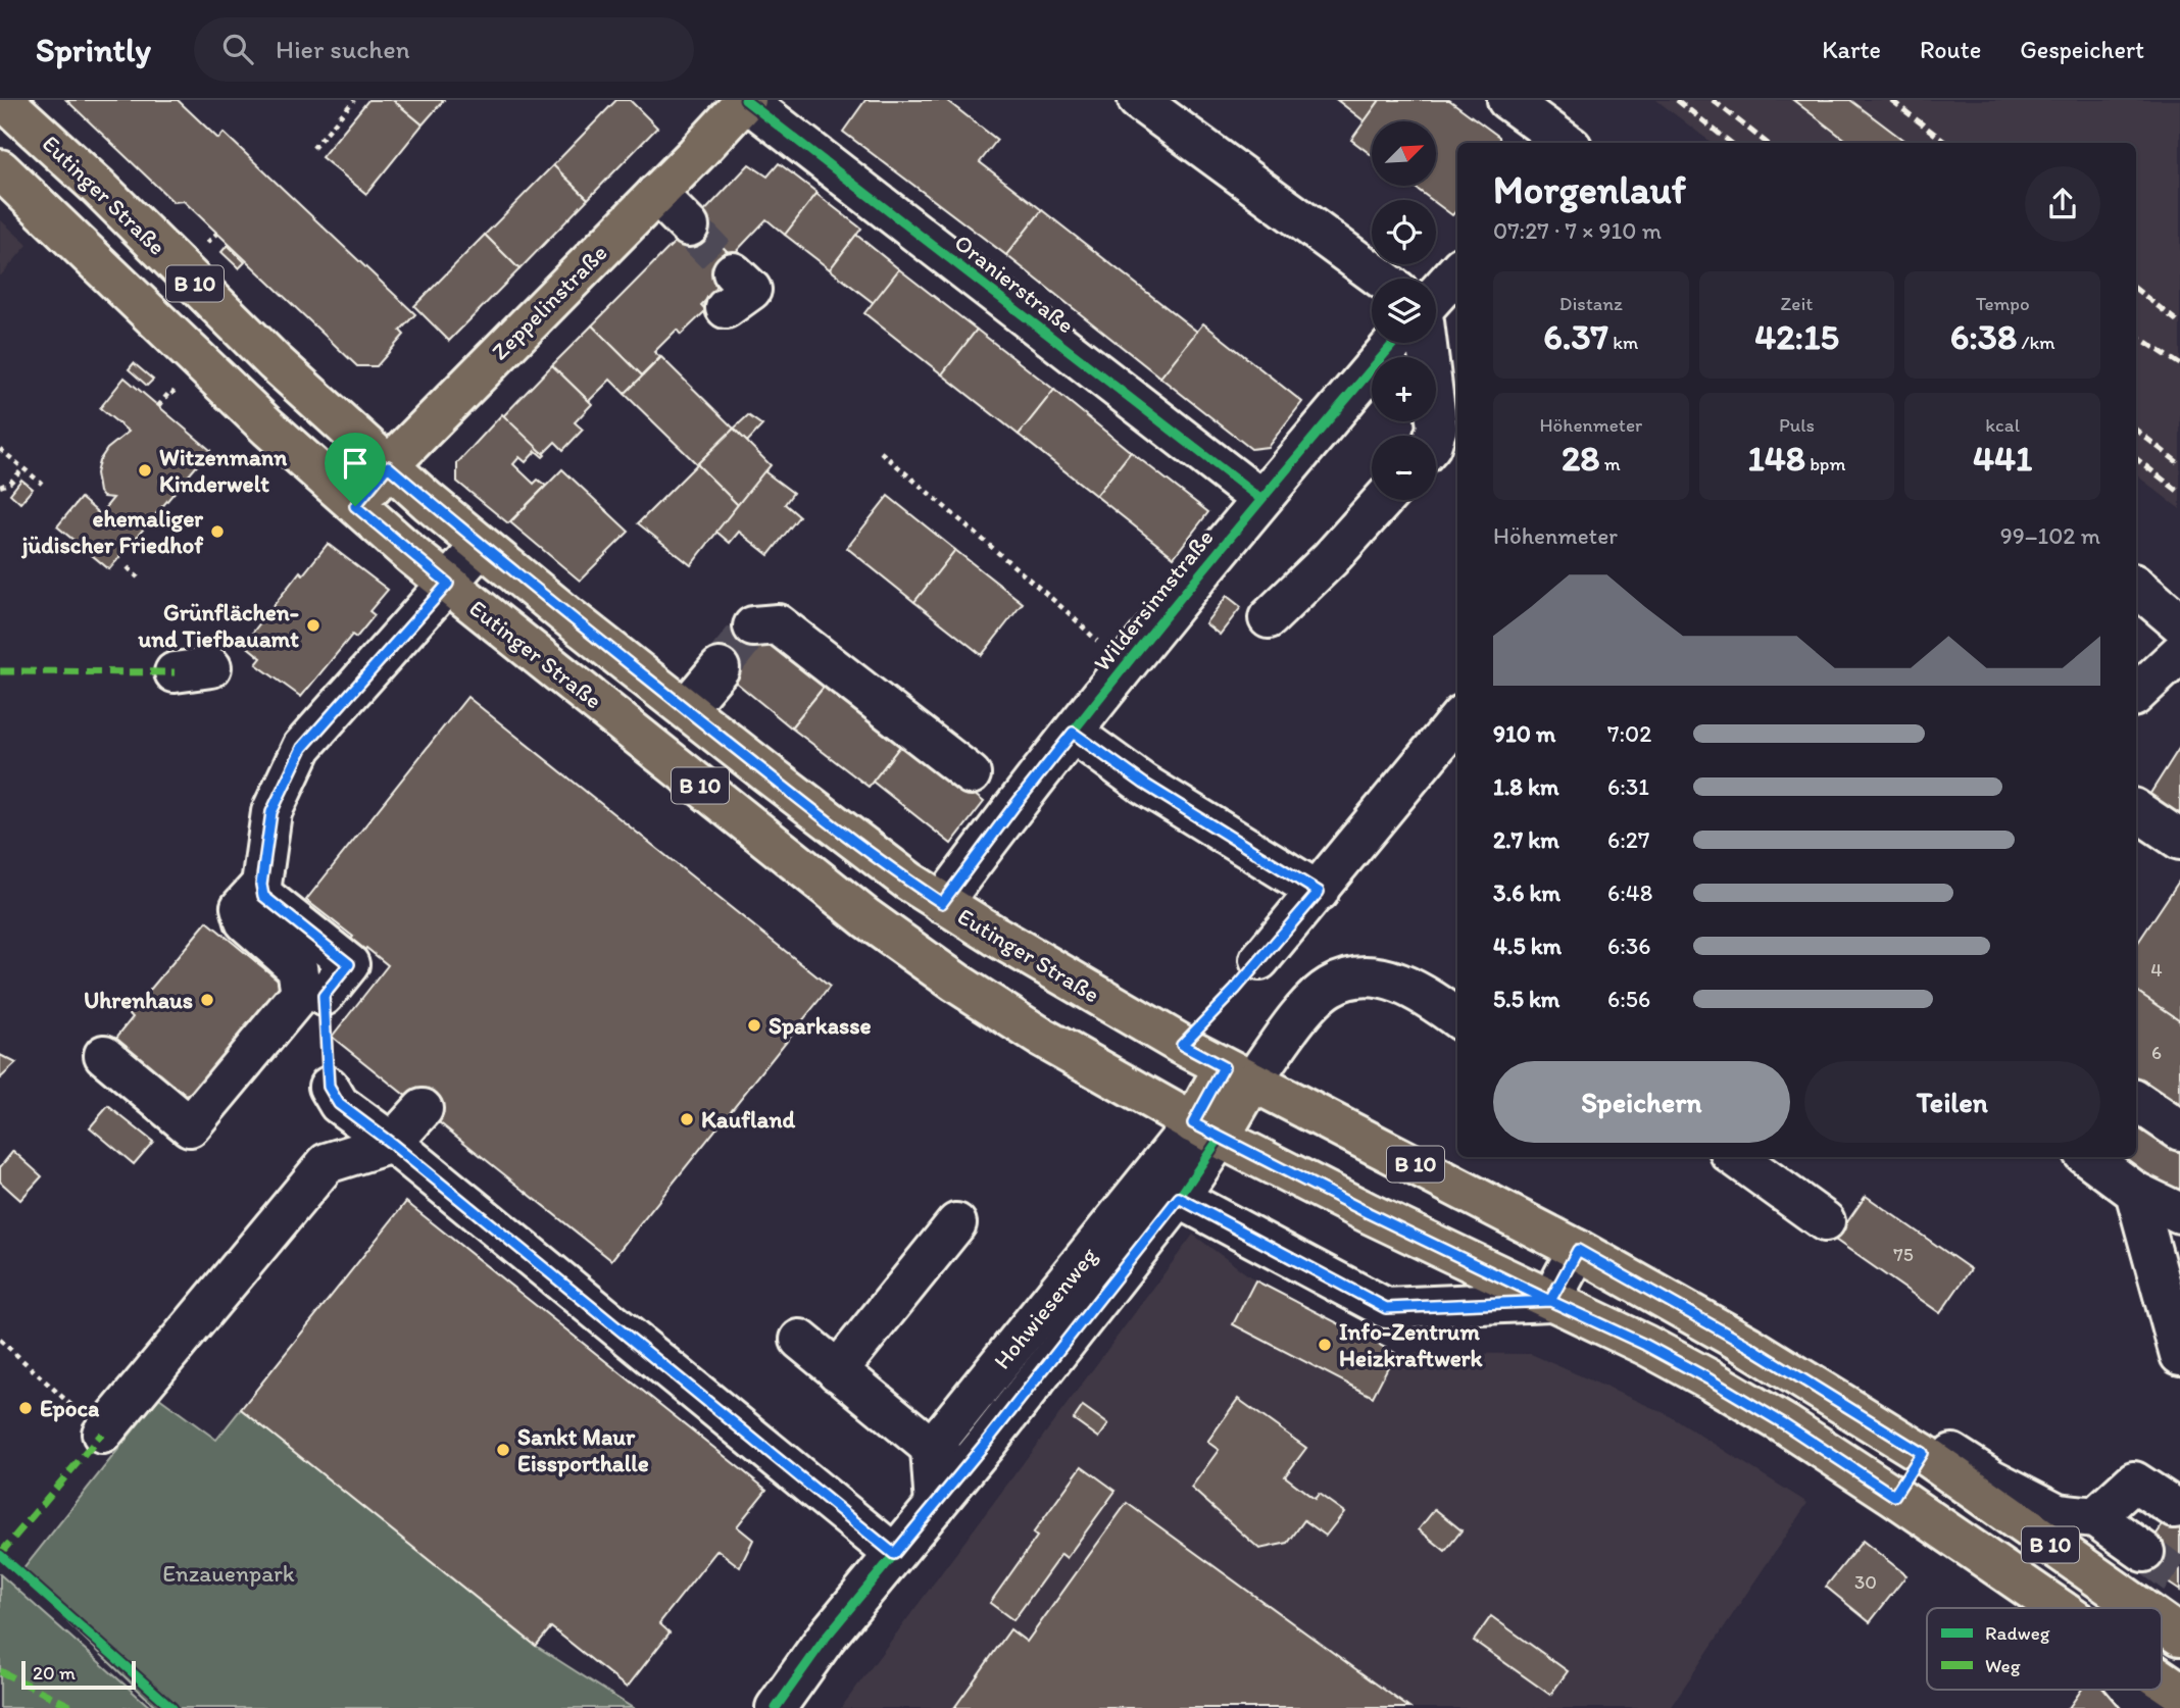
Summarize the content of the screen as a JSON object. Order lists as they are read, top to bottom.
{
  "streets": {
    "main road": ["Eutinger Straße", "B 10", "Zeppelinstraße"],
    "street": ["Oranierstraße", "Wildersinnstraße", "Hohwiesenweg"]
  },
  "crossings": [
    ["Eutinger Straße", "Zeppelinstraße"],
    ["Eutinger Straße", "Wildersinnstraße"],
    ["Eutinger Straße", "Hohwiesenweg"],
    ["Oranierstraße", "Zeppelinstraße"],
    ["Oranierstraße", "Wildersinnstraße"]
  ],
  "parks": ["Enzauenpark"],
  "places": [
    "Witzenmann Kinderwelt",
    "ehemaliger jüdischer Friedhof",
    "Grünflächen- und Tiefbauamt",
    "Uhrenhaus",
    "Sparkasse",
    "Kaufland",
    "Info-Zentrum Heizkraftwerk",
    "Epoca",
    "Sankt Maur Eissporthalle"
  ],
  "house_numbers": [
    "4",
    "6",
    "75",
    "30"
  ],
  "legend": ["Radweg", "Weg"],
  "scale_bar": "20 m",
  "north": "top right",
  "page": {
    "header": "Sprintly",
    "search": "Hier suchen",
    "nav": ["Karte", "Route", "Gespeichert"],
    "map_buttons": ["+", "−"],
    "heading": ["Morgenlauf", "07:27 · 7 × 910 m"],
    "stats": [
      ["Distanz", "6.37 km"],
      ["Zeit", "42:15"],
      ["Tempo", "6:38 /km"],
      ["Höhenmeter", "28 m"],
      ["Puls", "148 bpm"],
      ["kcal", "441"]
    ],
    "chart": ["Höhenmeter", "99–102 m"],
    "list": [
      {
        "name": "910 m",
        "note": "7:02"
      },
      {
        "name": "1.8 km",
        "note": "6:31"
      },
      {
        "name": "2.7 km",
        "note": "6:27"
      },
      {
        "name": "3.6 km",
        "note": "6:48"
      },
      {
        "name": "4.5 km",
        "note": "6:36"
      },
      {
        "name": "5.5 km",
        "note": "6:56"
      }
    ],
    "buttons": ["Speichern", "Teilen"],
    "scale": "20 m"
  }
}
